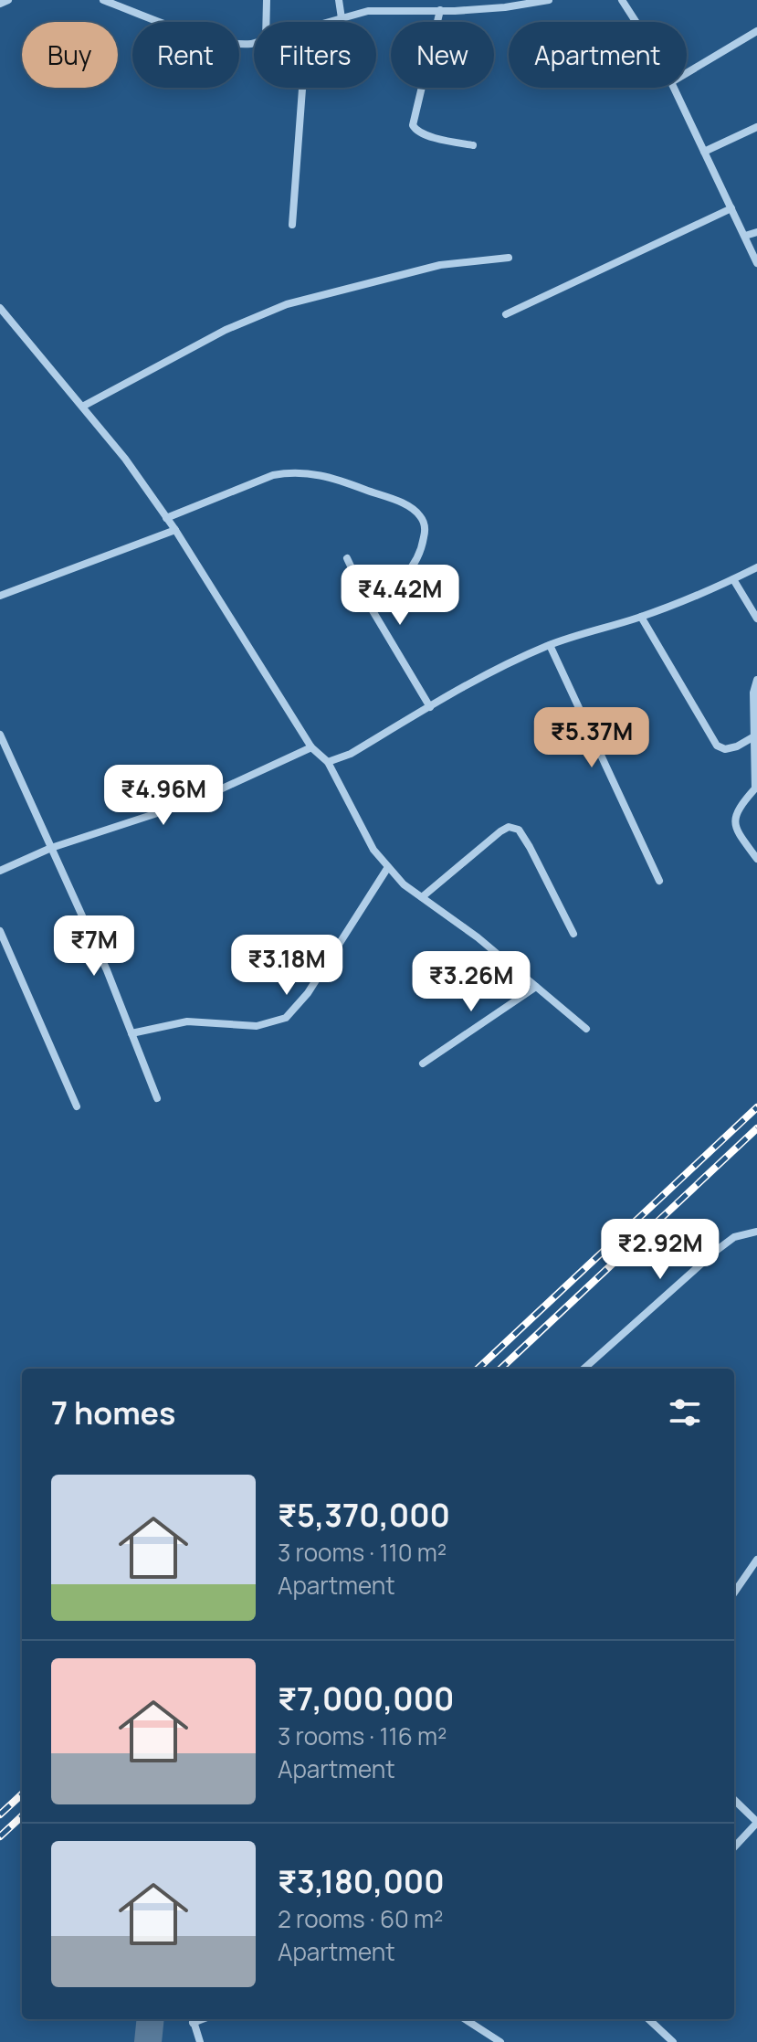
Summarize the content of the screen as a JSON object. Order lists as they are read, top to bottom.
{
  "page": {
    "chip": [
      "Buy",
      "Rent",
      "Filters",
      "New",
      "Apartment"
    ],
    "price": [
      "₹4.42M",
      "₹5.37M",
      "₹4.96M",
      "₹7M",
      "₹3.18M",
      "₹3.26M",
      "₹2.92M"
    ],
    "heading": "7 homes",
    "list": [
      {
        "name": "₹5,370,000",
        "note": "3 rooms · 110 m² · Apartment"
      },
      {
        "name": "₹7,000,000",
        "note": "3 rooms · 116 m² · Apartment"
      },
      {
        "name": "₹3,180,000",
        "note": "2 rooms · 60 m² · Apartment"
      }
    ]
  }
}
